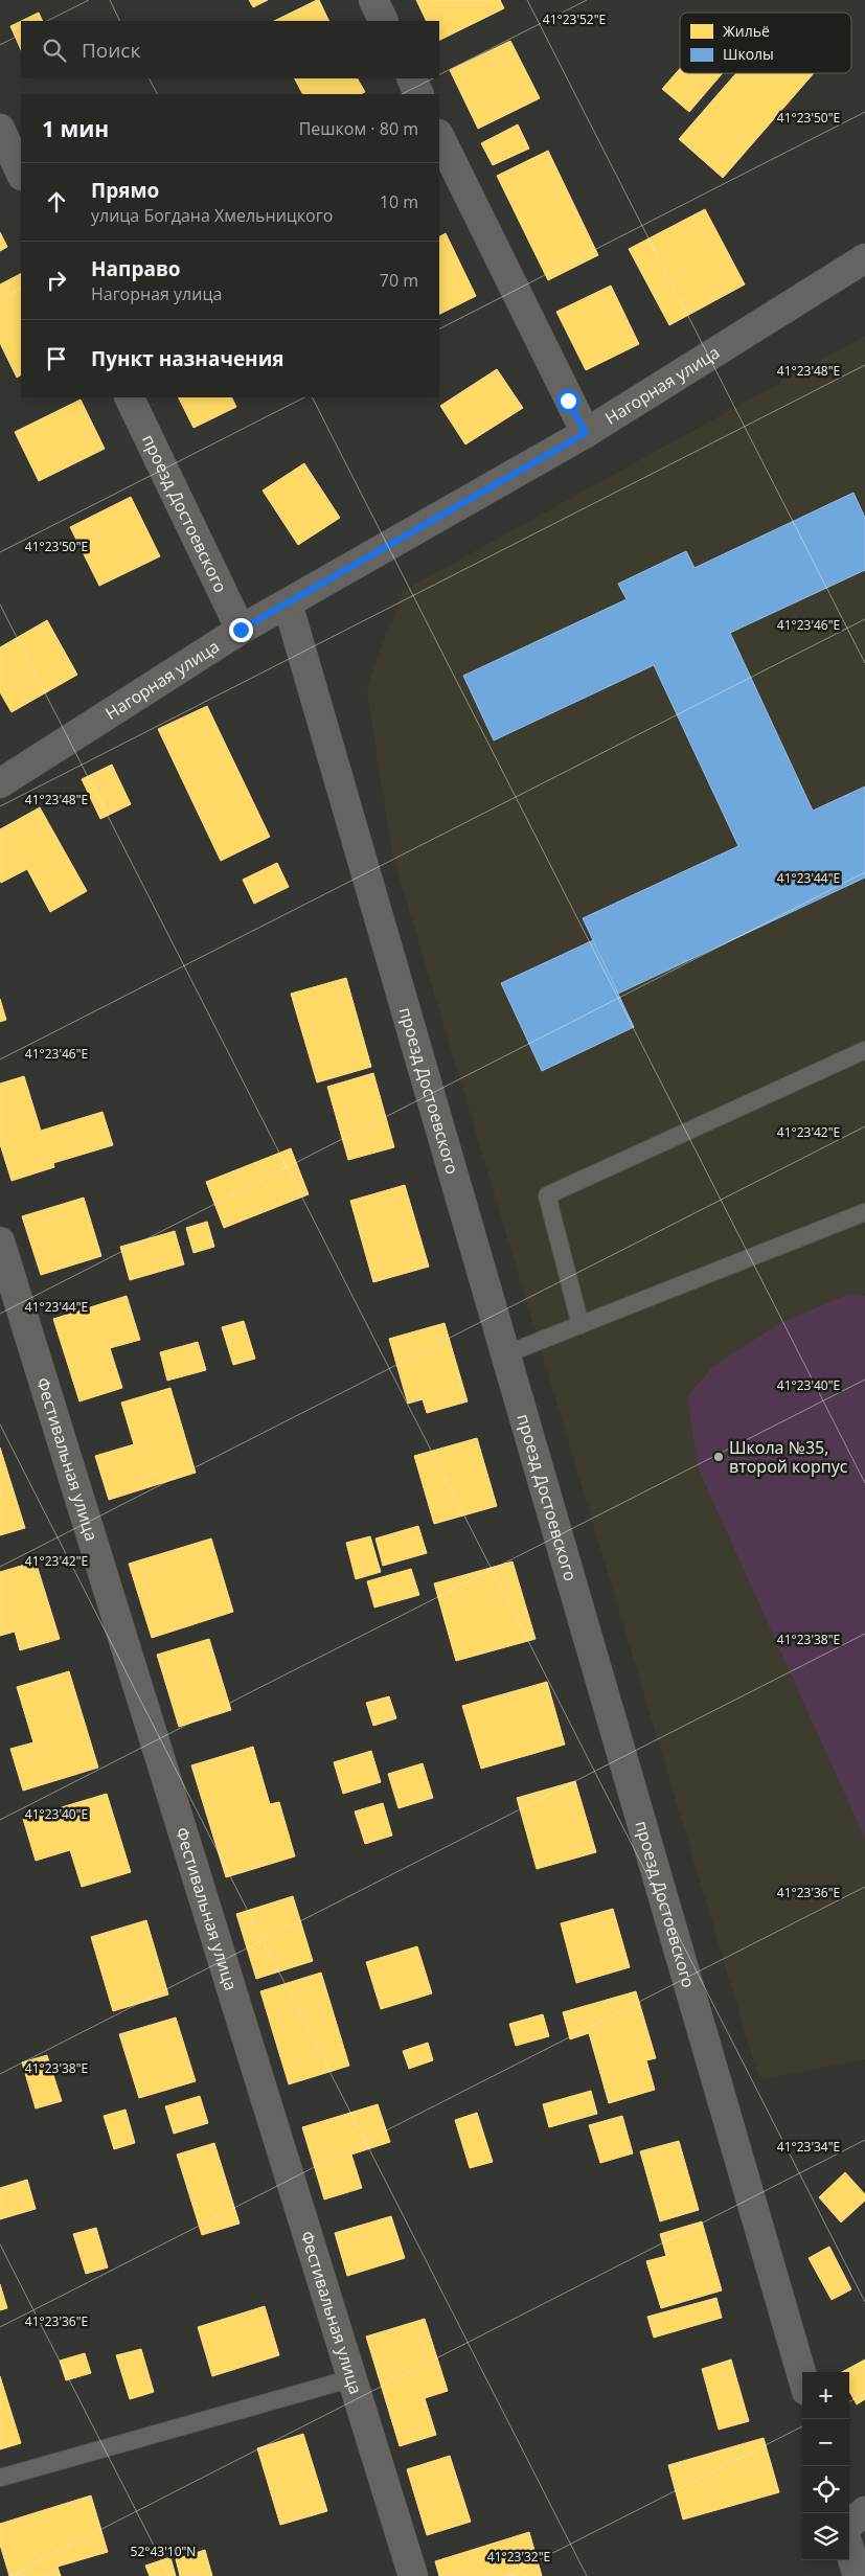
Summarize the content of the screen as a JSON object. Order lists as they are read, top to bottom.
{
  "streets": {
    "street": ["Нагорная улица", "проезд Достоевского", "Фестивальная улица"]
  },
  "crossings": [
    ["Нагорная улица", "проезд Достоевского"]
  ],
  "places": ["Школа №35, второй корпус"],
  "legend": ["Жильё", "Школы"],
  "page": {
    "search": "Поиск",
    "heading": ["1 мин", "Пешком · 80 m"],
    "list": [
      ["Прямо", "улица Богдана Хмельницкого", "10 m"],
      ["Направо", "Нагорная улица", "70 m"],
      "Пункт назначения"
    ],
    "map_buttons": ["+", "−"]
  },
  "coordinates": [
    "41°23'52\"E",
    "41°23'50\"E",
    "41°23'48\"E",
    "41°23'46\"E",
    "41°23'44\"E",
    "41°23'42\"E",
    "41°23'40\"E",
    "41°23'38\"E",
    "41°23'36\"E",
    "41°23'34\"E",
    "52°43'10\"N",
    "41°23'32\"E"
  ]
}
